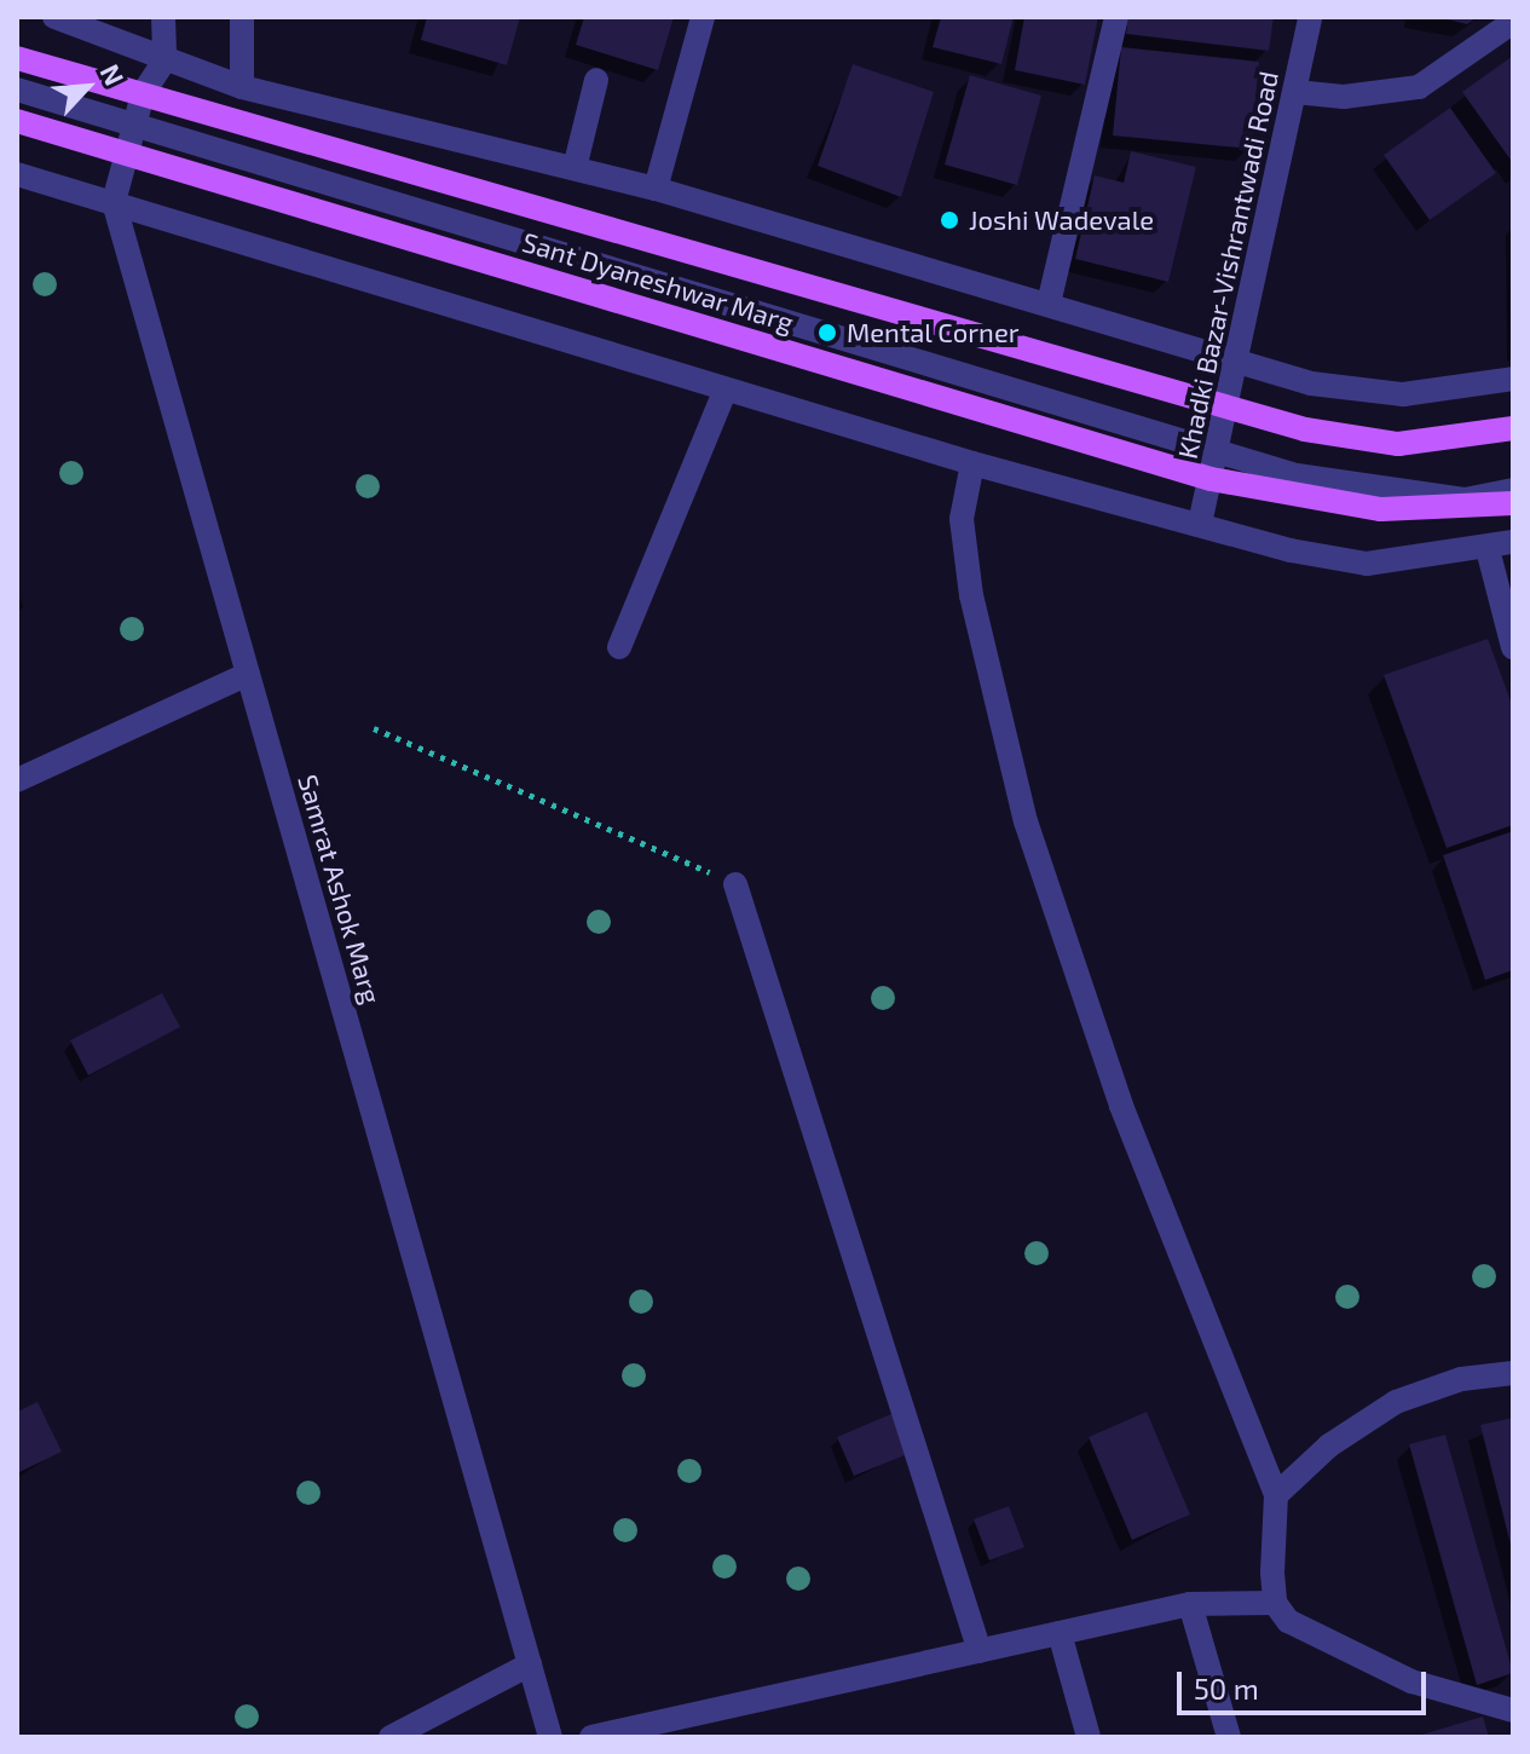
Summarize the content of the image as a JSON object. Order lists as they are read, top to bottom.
{
  "streets": {
    "main road": ["Sant Dyaneshwar Marg"],
    "street": ["Khadki Bazar-Vishrantwadi Road", "Samrat Ashok Marg"]
  },
  "crossings": [
    ["Khadki Bazar-Vishrantwadi Road", "Sant Dyaneshwar Marg"]
  ],
  "places": ["Joshi Wadevale", "Mental Corner"],
  "scale_bar": "50 m",
  "north": "top right"
}
